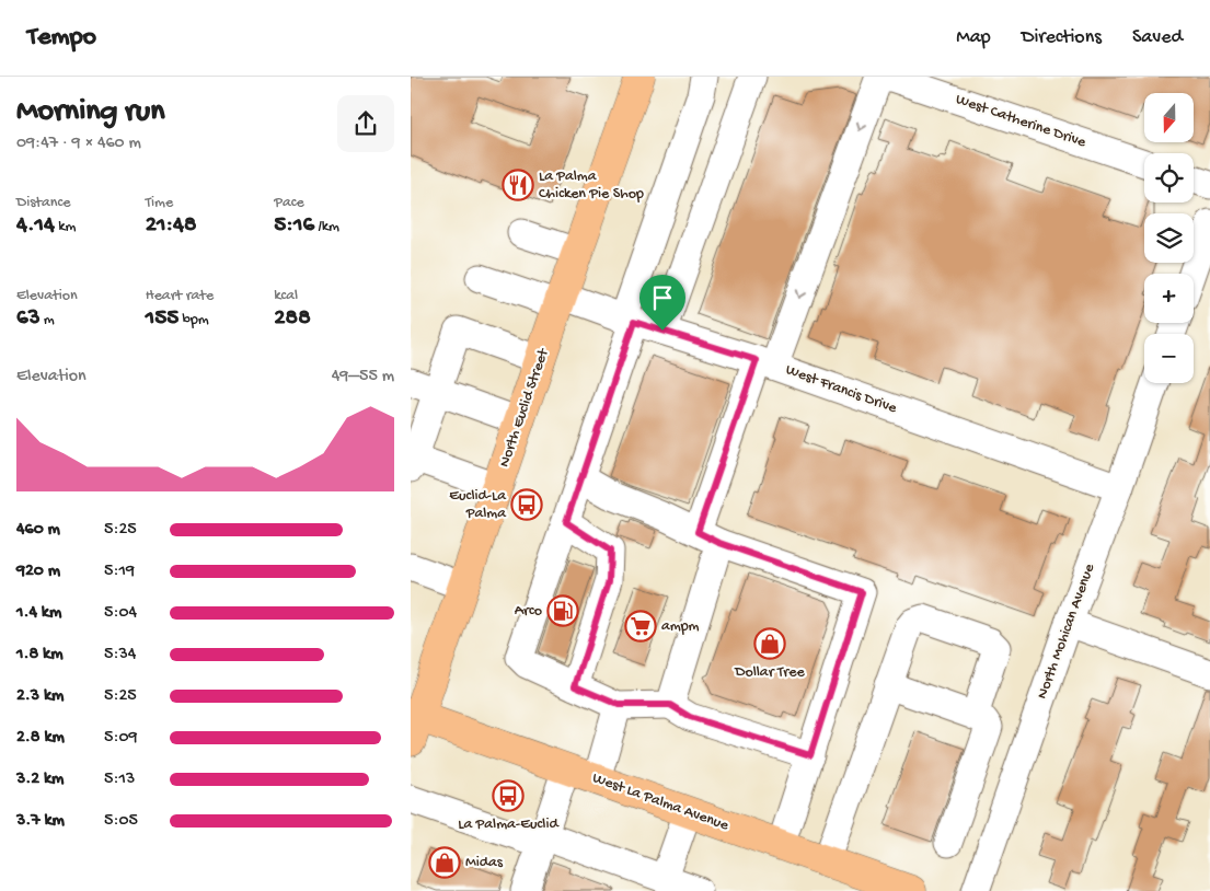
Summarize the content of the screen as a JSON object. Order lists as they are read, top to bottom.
{
  "streets": {
    "main road": ["North Euclid Street", "West La Palma Avenue"],
    "street": ["West Catherine Drive", "West Francis Drive", "North Mohican Avenue"]
  },
  "crossings": [
    ["West Francis Drive", "North Euclid Street"],
    ["West Francis Drive", "North Mohican Avenue"],
    ["North Euclid Street", "West La Palma Avenue"]
  ],
  "places": {
    "restaurant": ["La Palma Chicken Pie Shop"],
    "bus stop": ["Euclid-La Palma", "La Palma-Euclid"],
    "fuel station": ["Arco"],
    "supermarket": ["ampm"],
    "shop": ["Dollar Tree", "Midas"]
  },
  "north": "bottom",
  "page": {
    "header": "Tempo",
    "nav": ["Map", "Directions", "Saved"],
    "heading": ["Morning run", "09:47 · 9 × 460 m"],
    "map_buttons": ["+", "−"],
    "stats": [
      ["Distance", "4.14 km"],
      ["Time", "21:48"],
      ["Pace", "5:16 /km"],
      ["Elevation", "63 m"],
      ["Heart rate", "155 bpm"],
      ["kcal", "288"]
    ],
    "chart": ["Elevation", "49–55 m"],
    "list": [
      {
        "name": "460 m",
        "note": "5:25"
      },
      {
        "name": "920 m",
        "note": "5:19"
      },
      {
        "name": "1.4 km",
        "note": "5:04"
      },
      {
        "name": "1.8 km",
        "note": "5:34"
      },
      {
        "name": "2.3 km",
        "note": "5:25"
      },
      {
        "name": "2.8 km",
        "note": "5:09"
      },
      {
        "name": "3.2 km",
        "note": "5:13"
      },
      {
        "name": "3.7 km",
        "note": "5:05"
      }
    ]
  }
}
